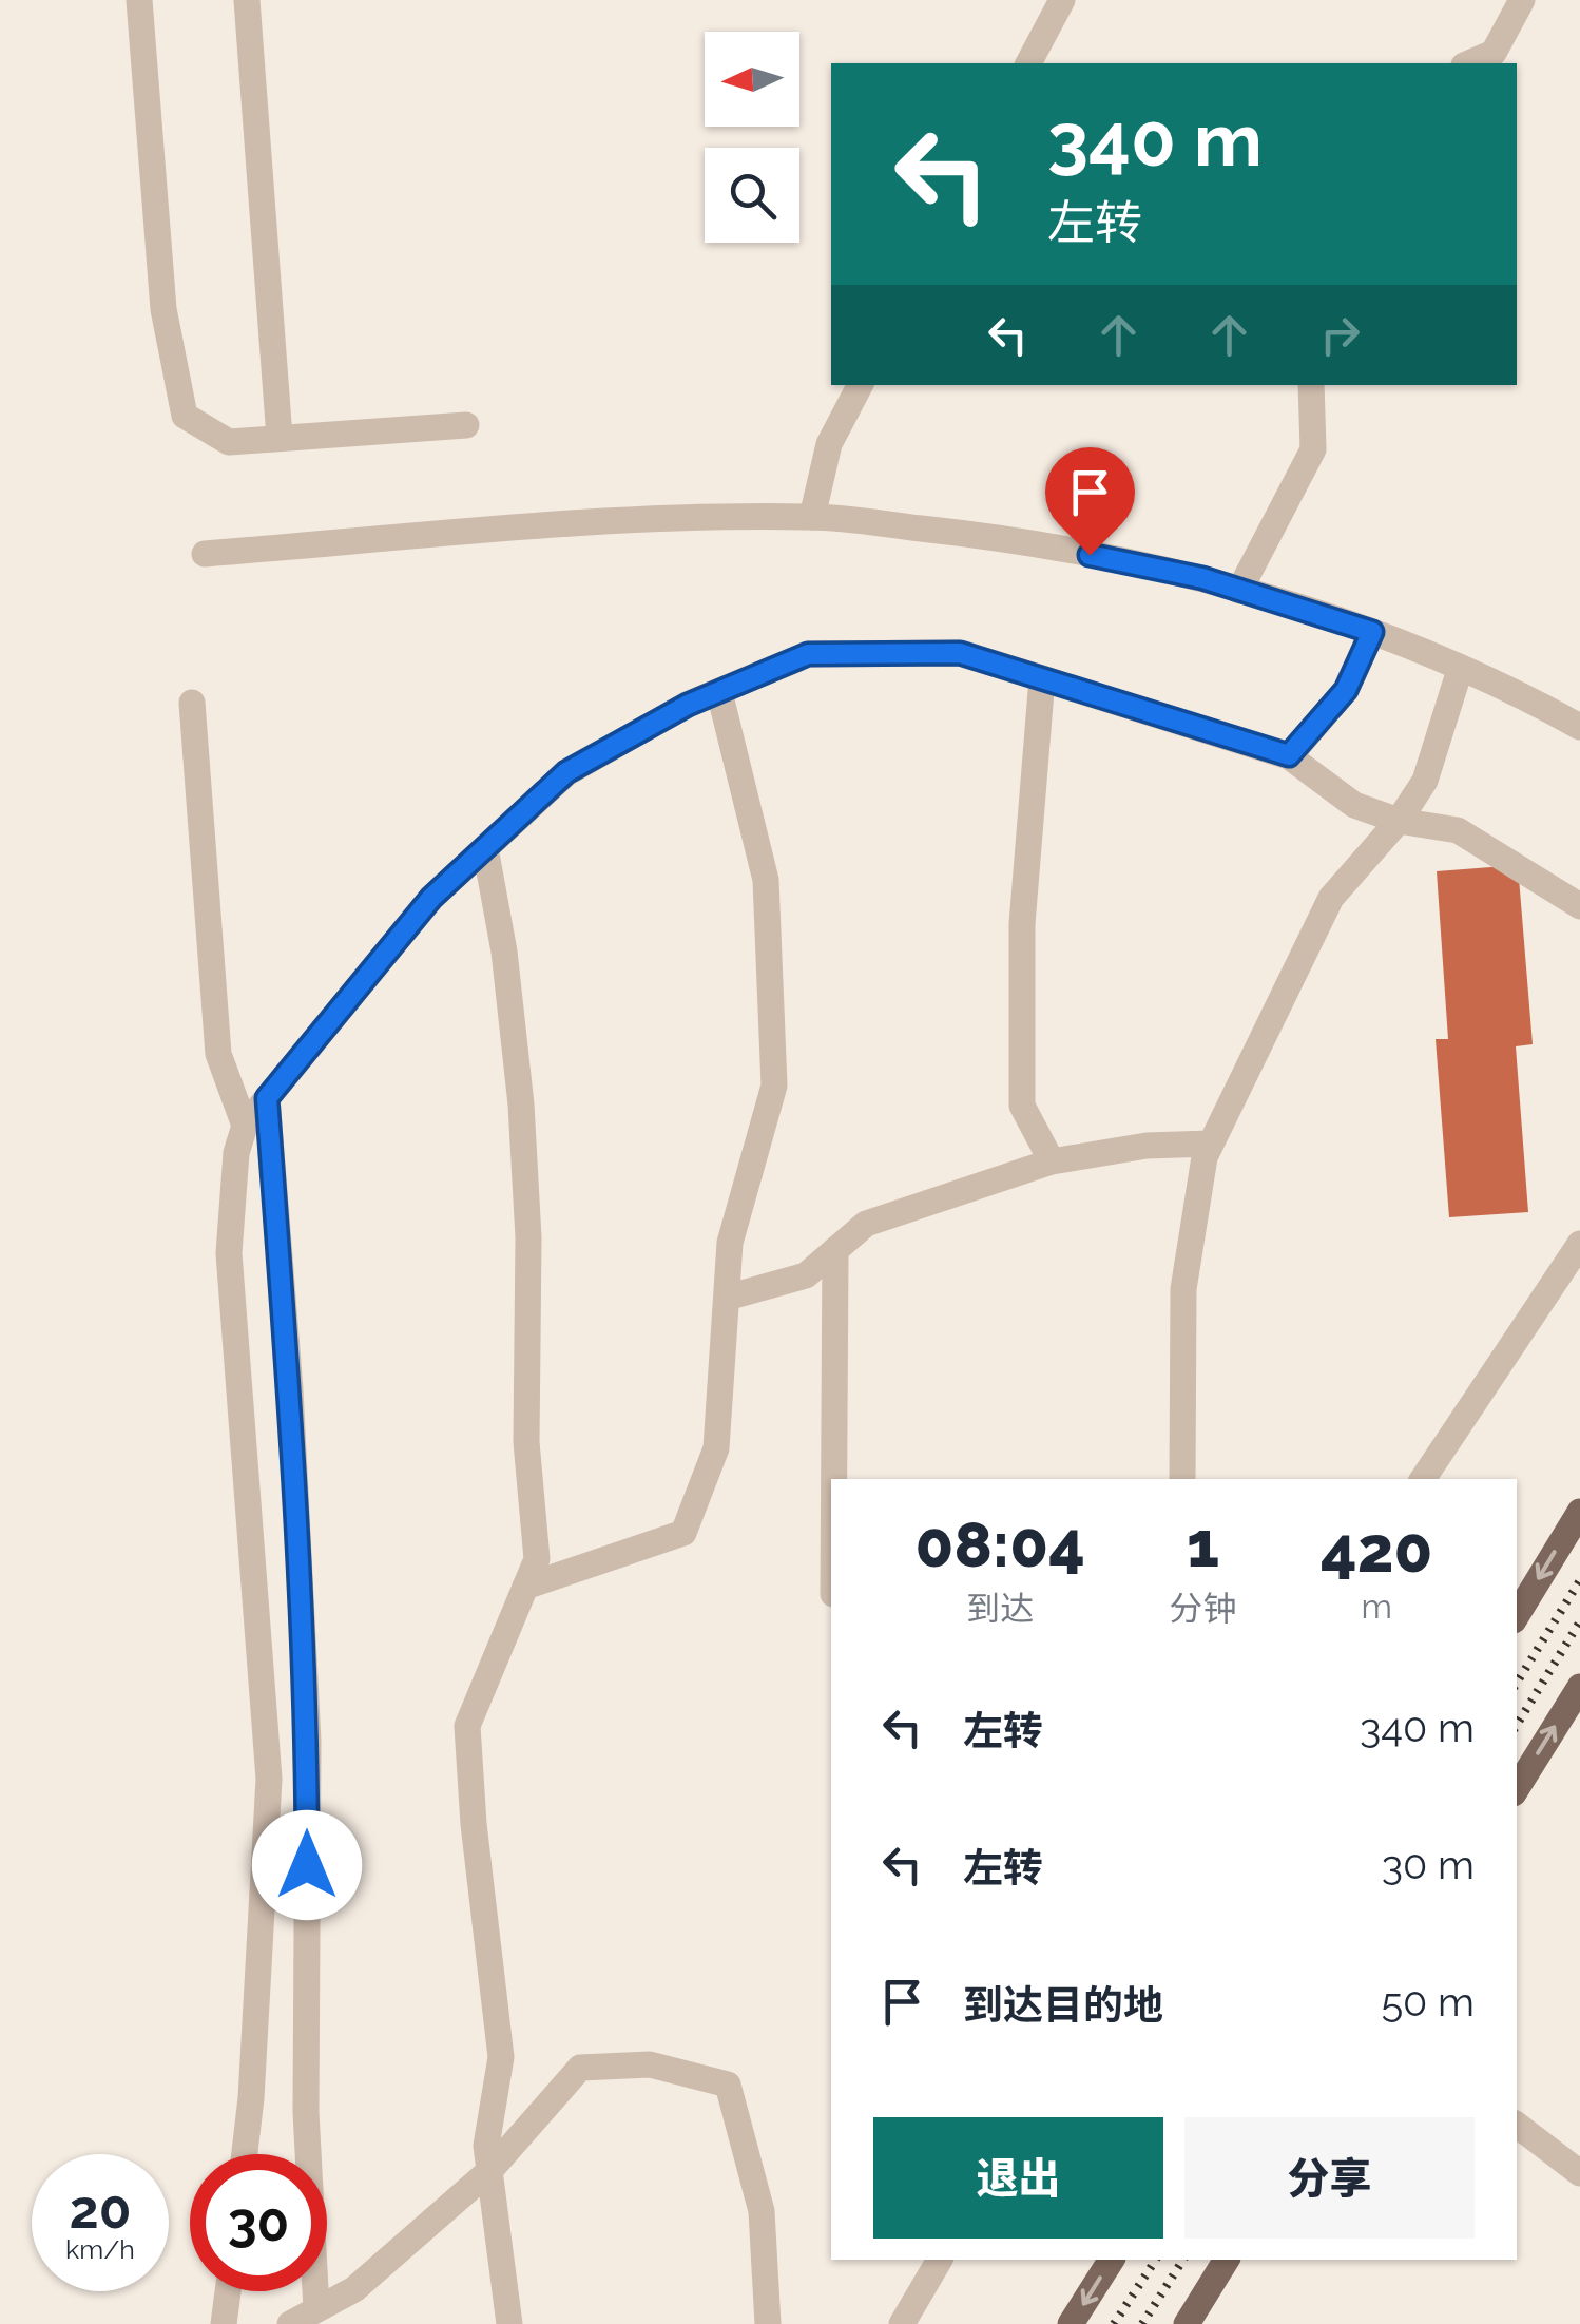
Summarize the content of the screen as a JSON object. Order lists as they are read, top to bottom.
{
  "north": "left",
  "page": {
    "turn": ["340 m", "左转"],
    "eta": [
      "08:04",
      "到达",
      "1",
      "分钟",
      "420",
      "m"
    ],
    "list": [
      {
        "name": "左转",
        "value": "340 m"
      },
      {
        "name": "左转",
        "value": "30 m"
      },
      {
        "name": "到达目的地",
        "value": "50 m"
      }
    ],
    "buttons": ["退出", "分享"],
    "speed": "20 km/h",
    "limit": "30"
  }
}
